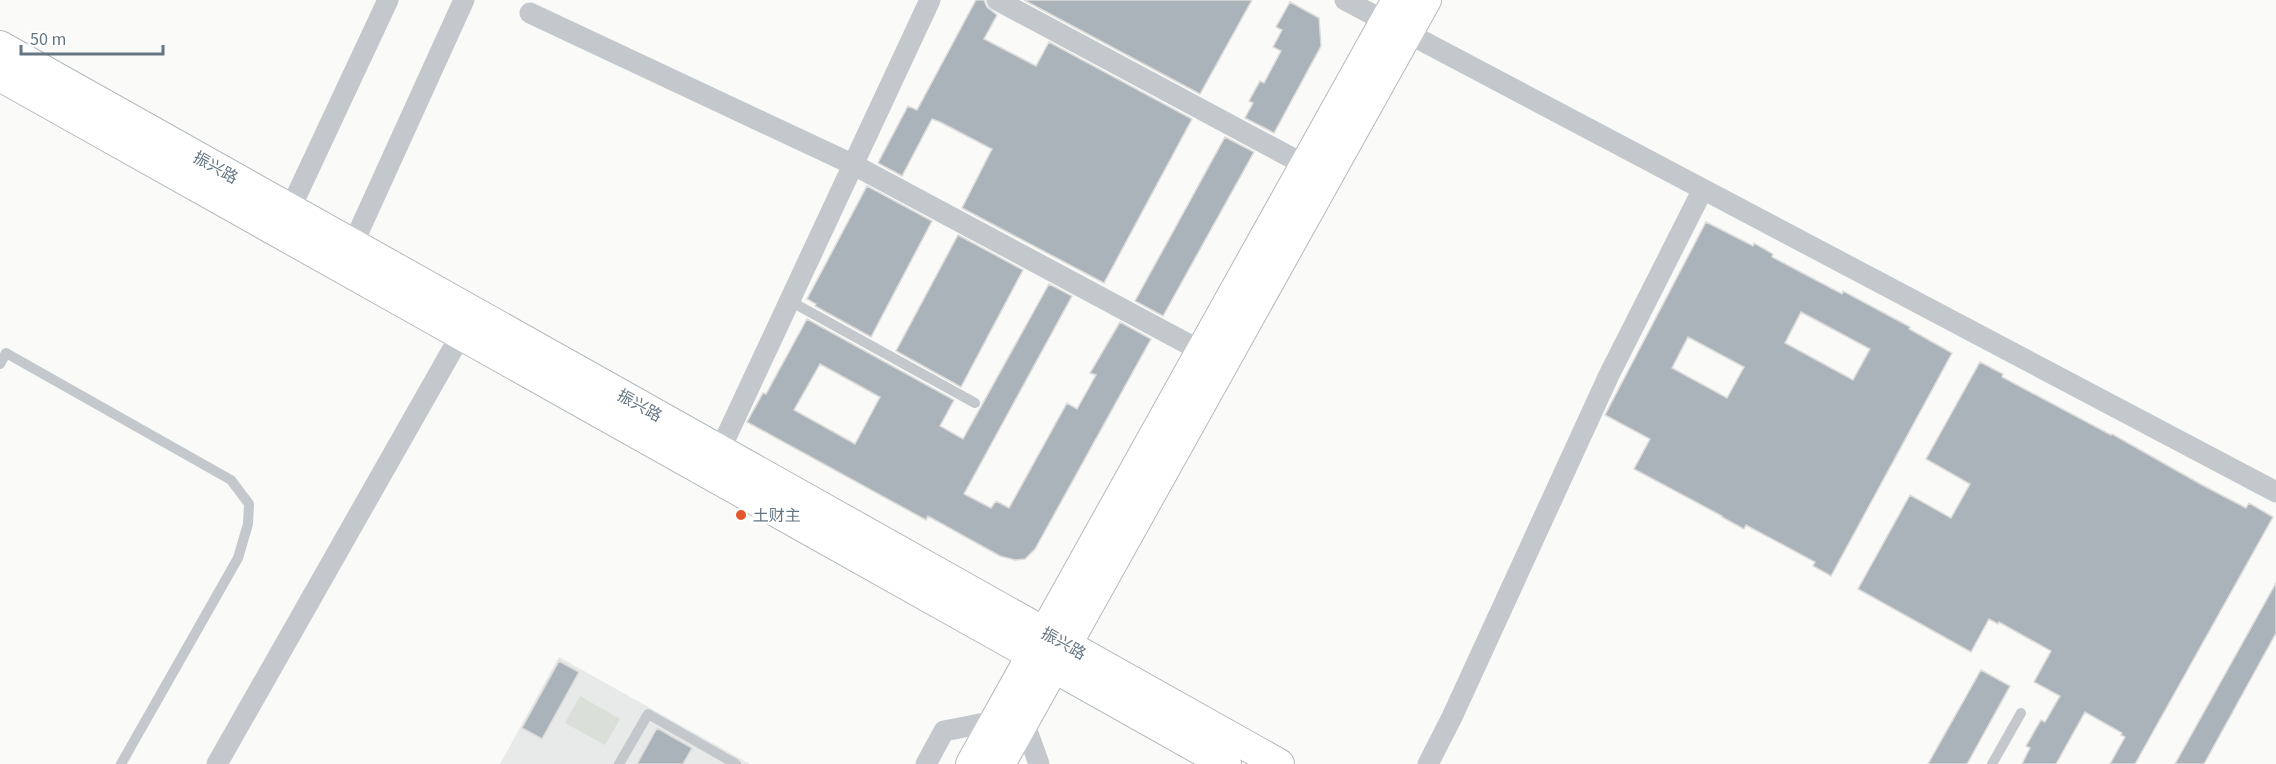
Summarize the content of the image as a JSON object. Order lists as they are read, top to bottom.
{
  "streets": {
    "street": ["振兴路"]
  },
  "places": ["土财主"],
  "scale_bar": "50 m"
}
